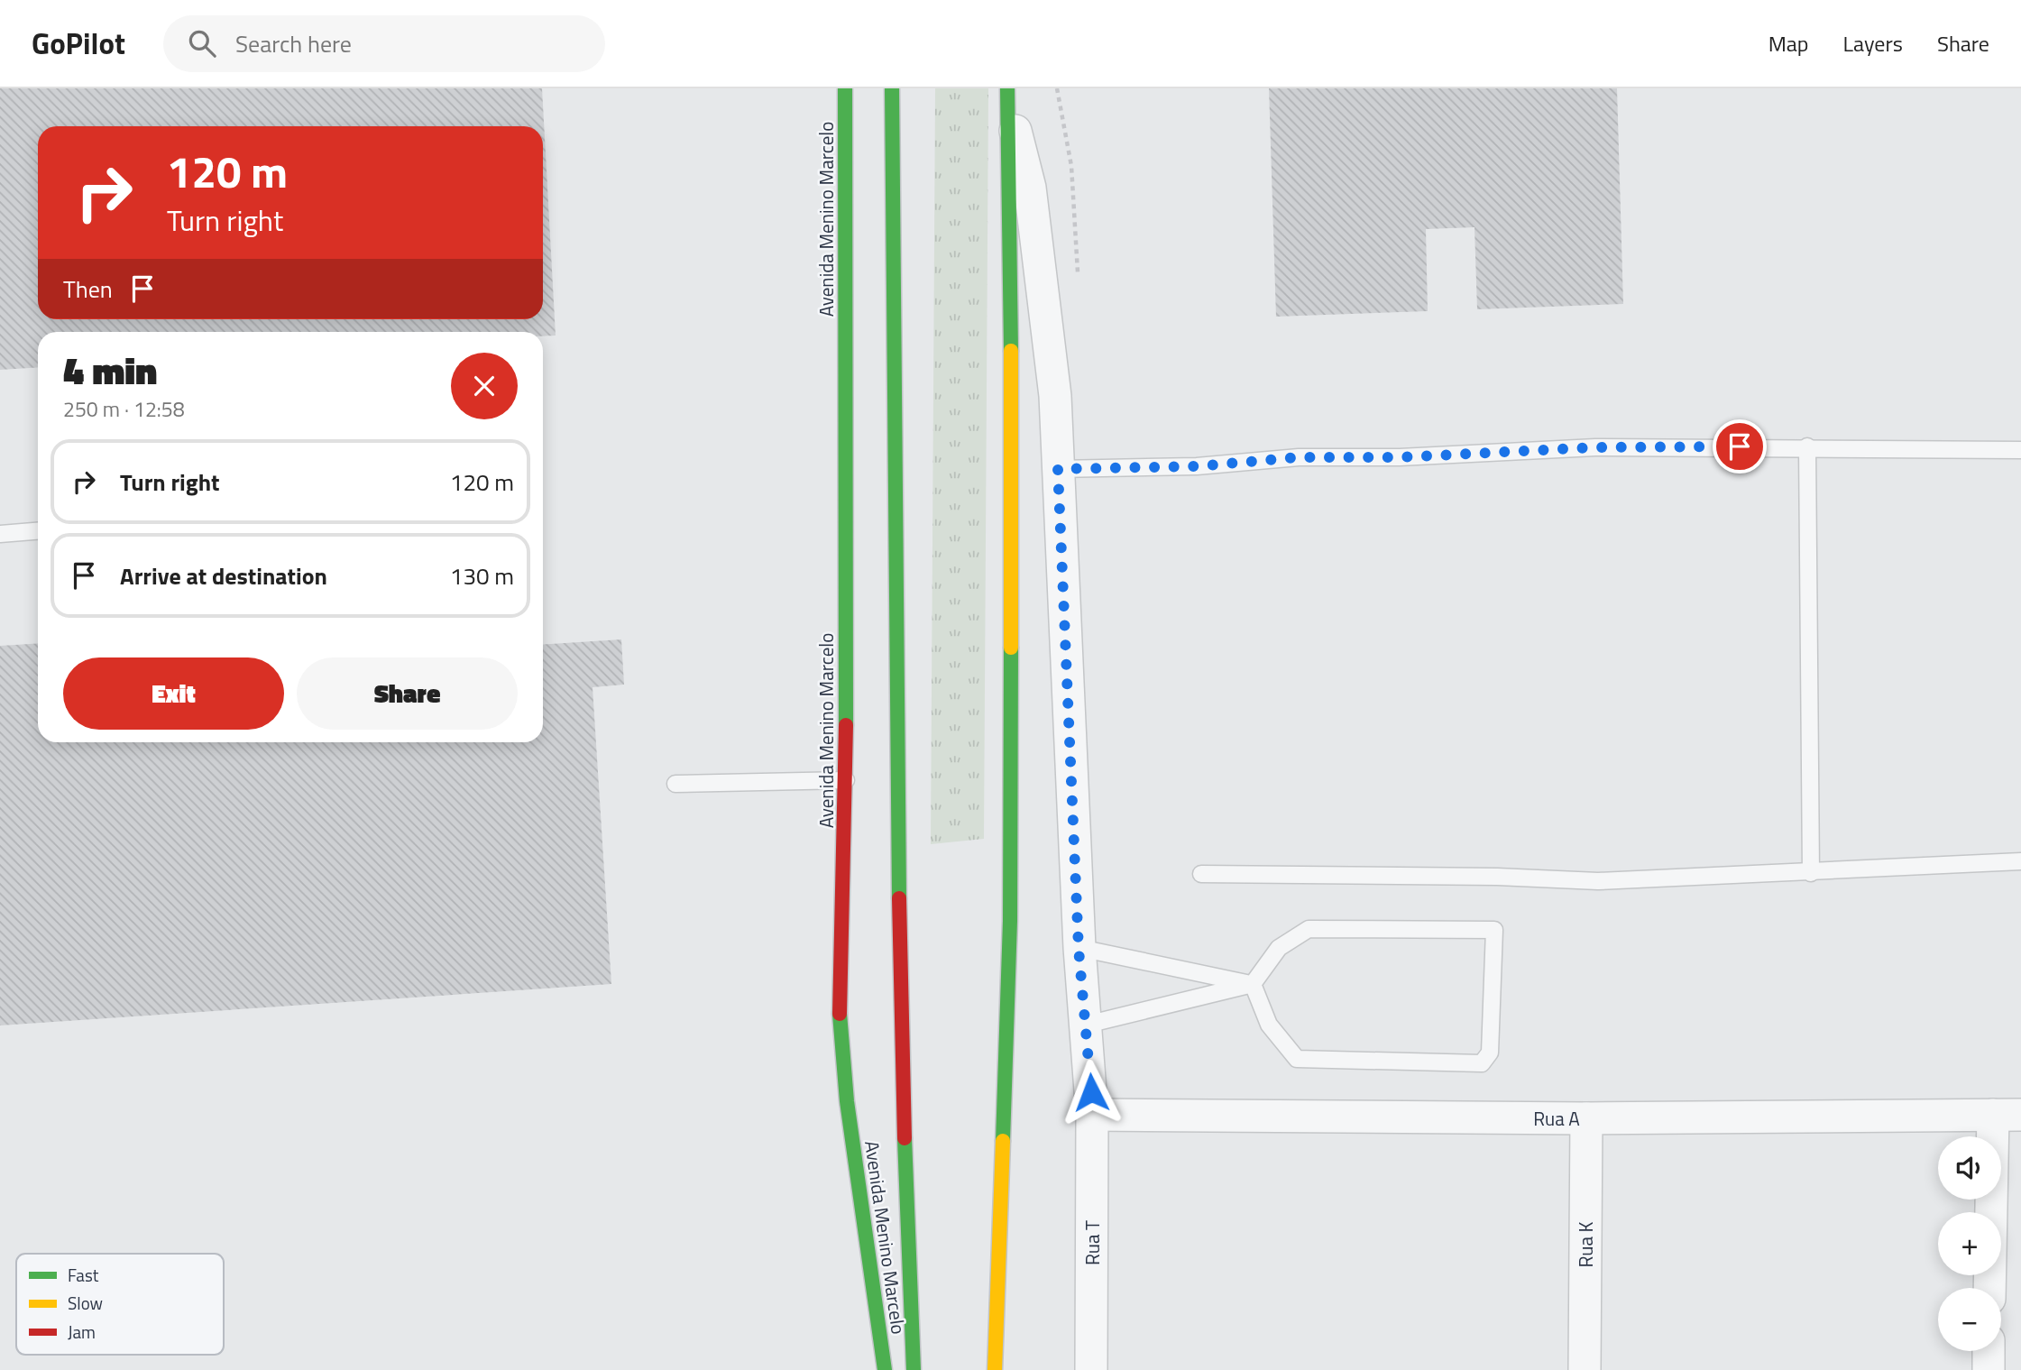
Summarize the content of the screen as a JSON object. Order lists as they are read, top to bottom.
{
  "streets": {
    "main road": ["Avenida Menino Marcelo"],
    "street": ["Rua A", "Rua T", "Rua K"]
  },
  "crossings": [
    ["Rua A", "Rua T"],
    ["Rua A", "Rua K"]
  ],
  "legend": ["Fast", "Slow", "Jam"],
  "page": {
    "header": "GoPilot",
    "search": "Search here",
    "nav": ["Map", "Layers", "Share"],
    "turn": ["120 m", "Turn right"],
    "then": "Then",
    "heading": ["4 min", "250 m · 12:58"],
    "list": [
      {
        "name": "Turn right",
        "value": "120 m"
      },
      {
        "name": "Arrive at destination",
        "value": "130 m"
      }
    ],
    "buttons": ["Exit", "Share"],
    "map_buttons": ["+", "−"]
  }
}
